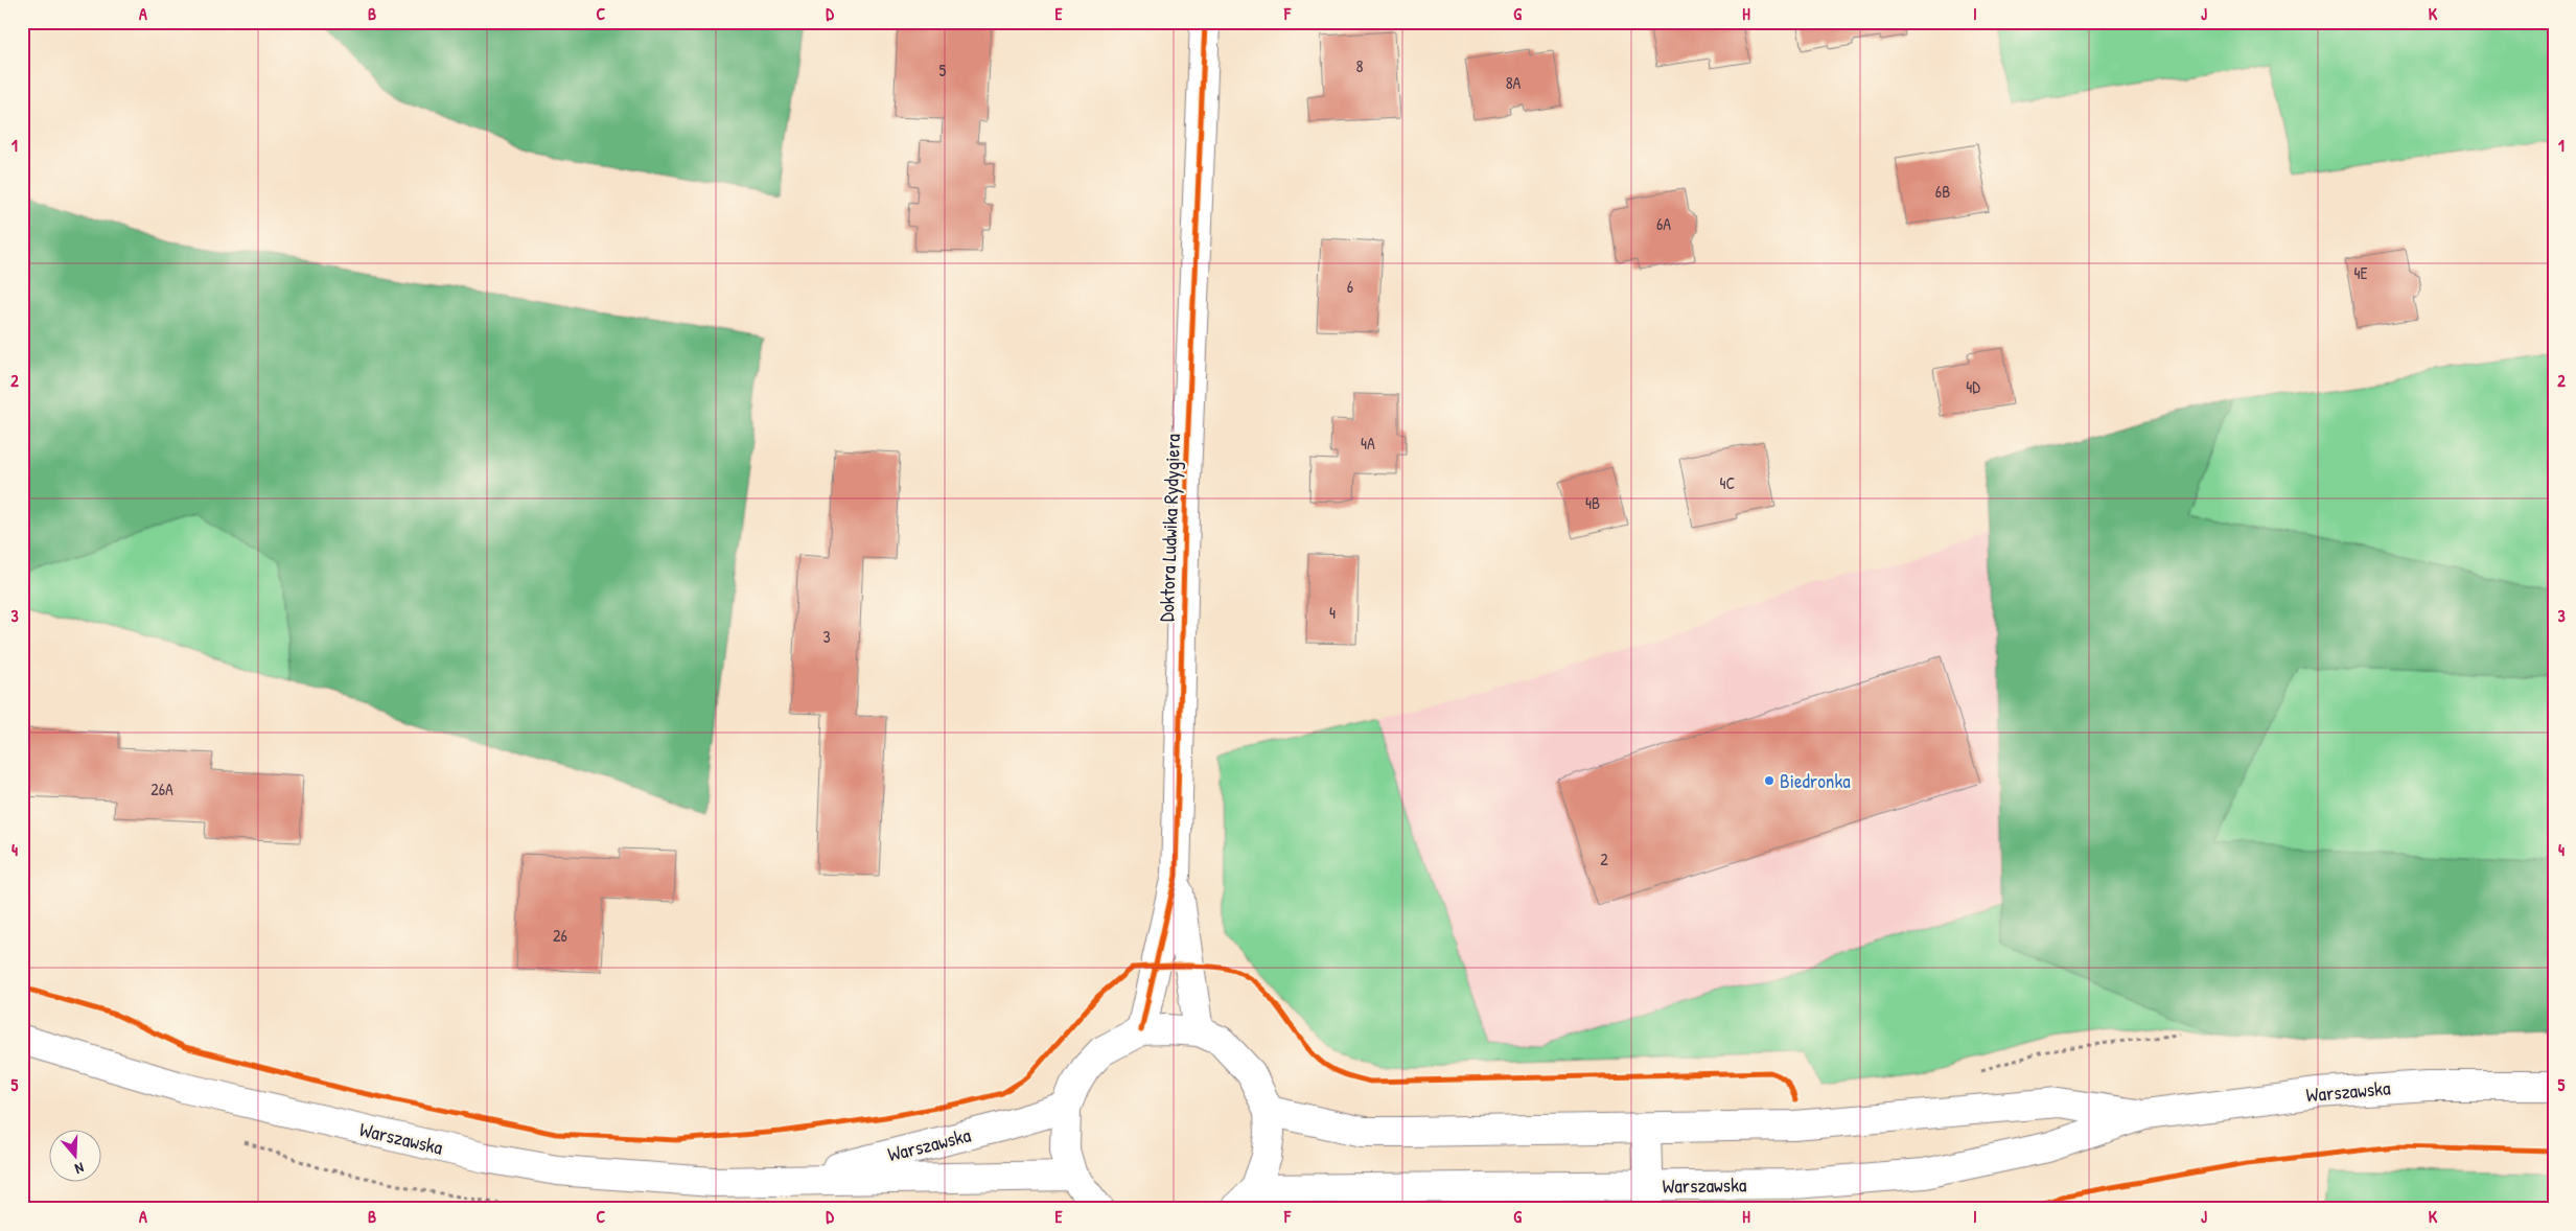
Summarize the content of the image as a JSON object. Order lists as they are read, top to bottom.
{
  "streets": {
    "main road": ["Doktora Ludwika Rydygiera", "Warszawska"]
  },
  "places": ["Biedronka"],
  "house_numbers": [
    "8",
    "5",
    "8A",
    "6B",
    "6A",
    "4E",
    "6",
    "4D",
    "4A",
    "4C",
    "4B",
    "4",
    "3",
    "26A",
    "2",
    "26"
  ],
  "north": "bottom",
  "grid": {
    "columns": [
      "A",
      "B",
      "C",
      "D",
      "E",
      "F",
      "G",
      "H",
      "I",
      "J",
      "K"
    ],
    "rows": [
      "1",
      "2",
      "3",
      "4",
      "5"
    ]
  }
}
